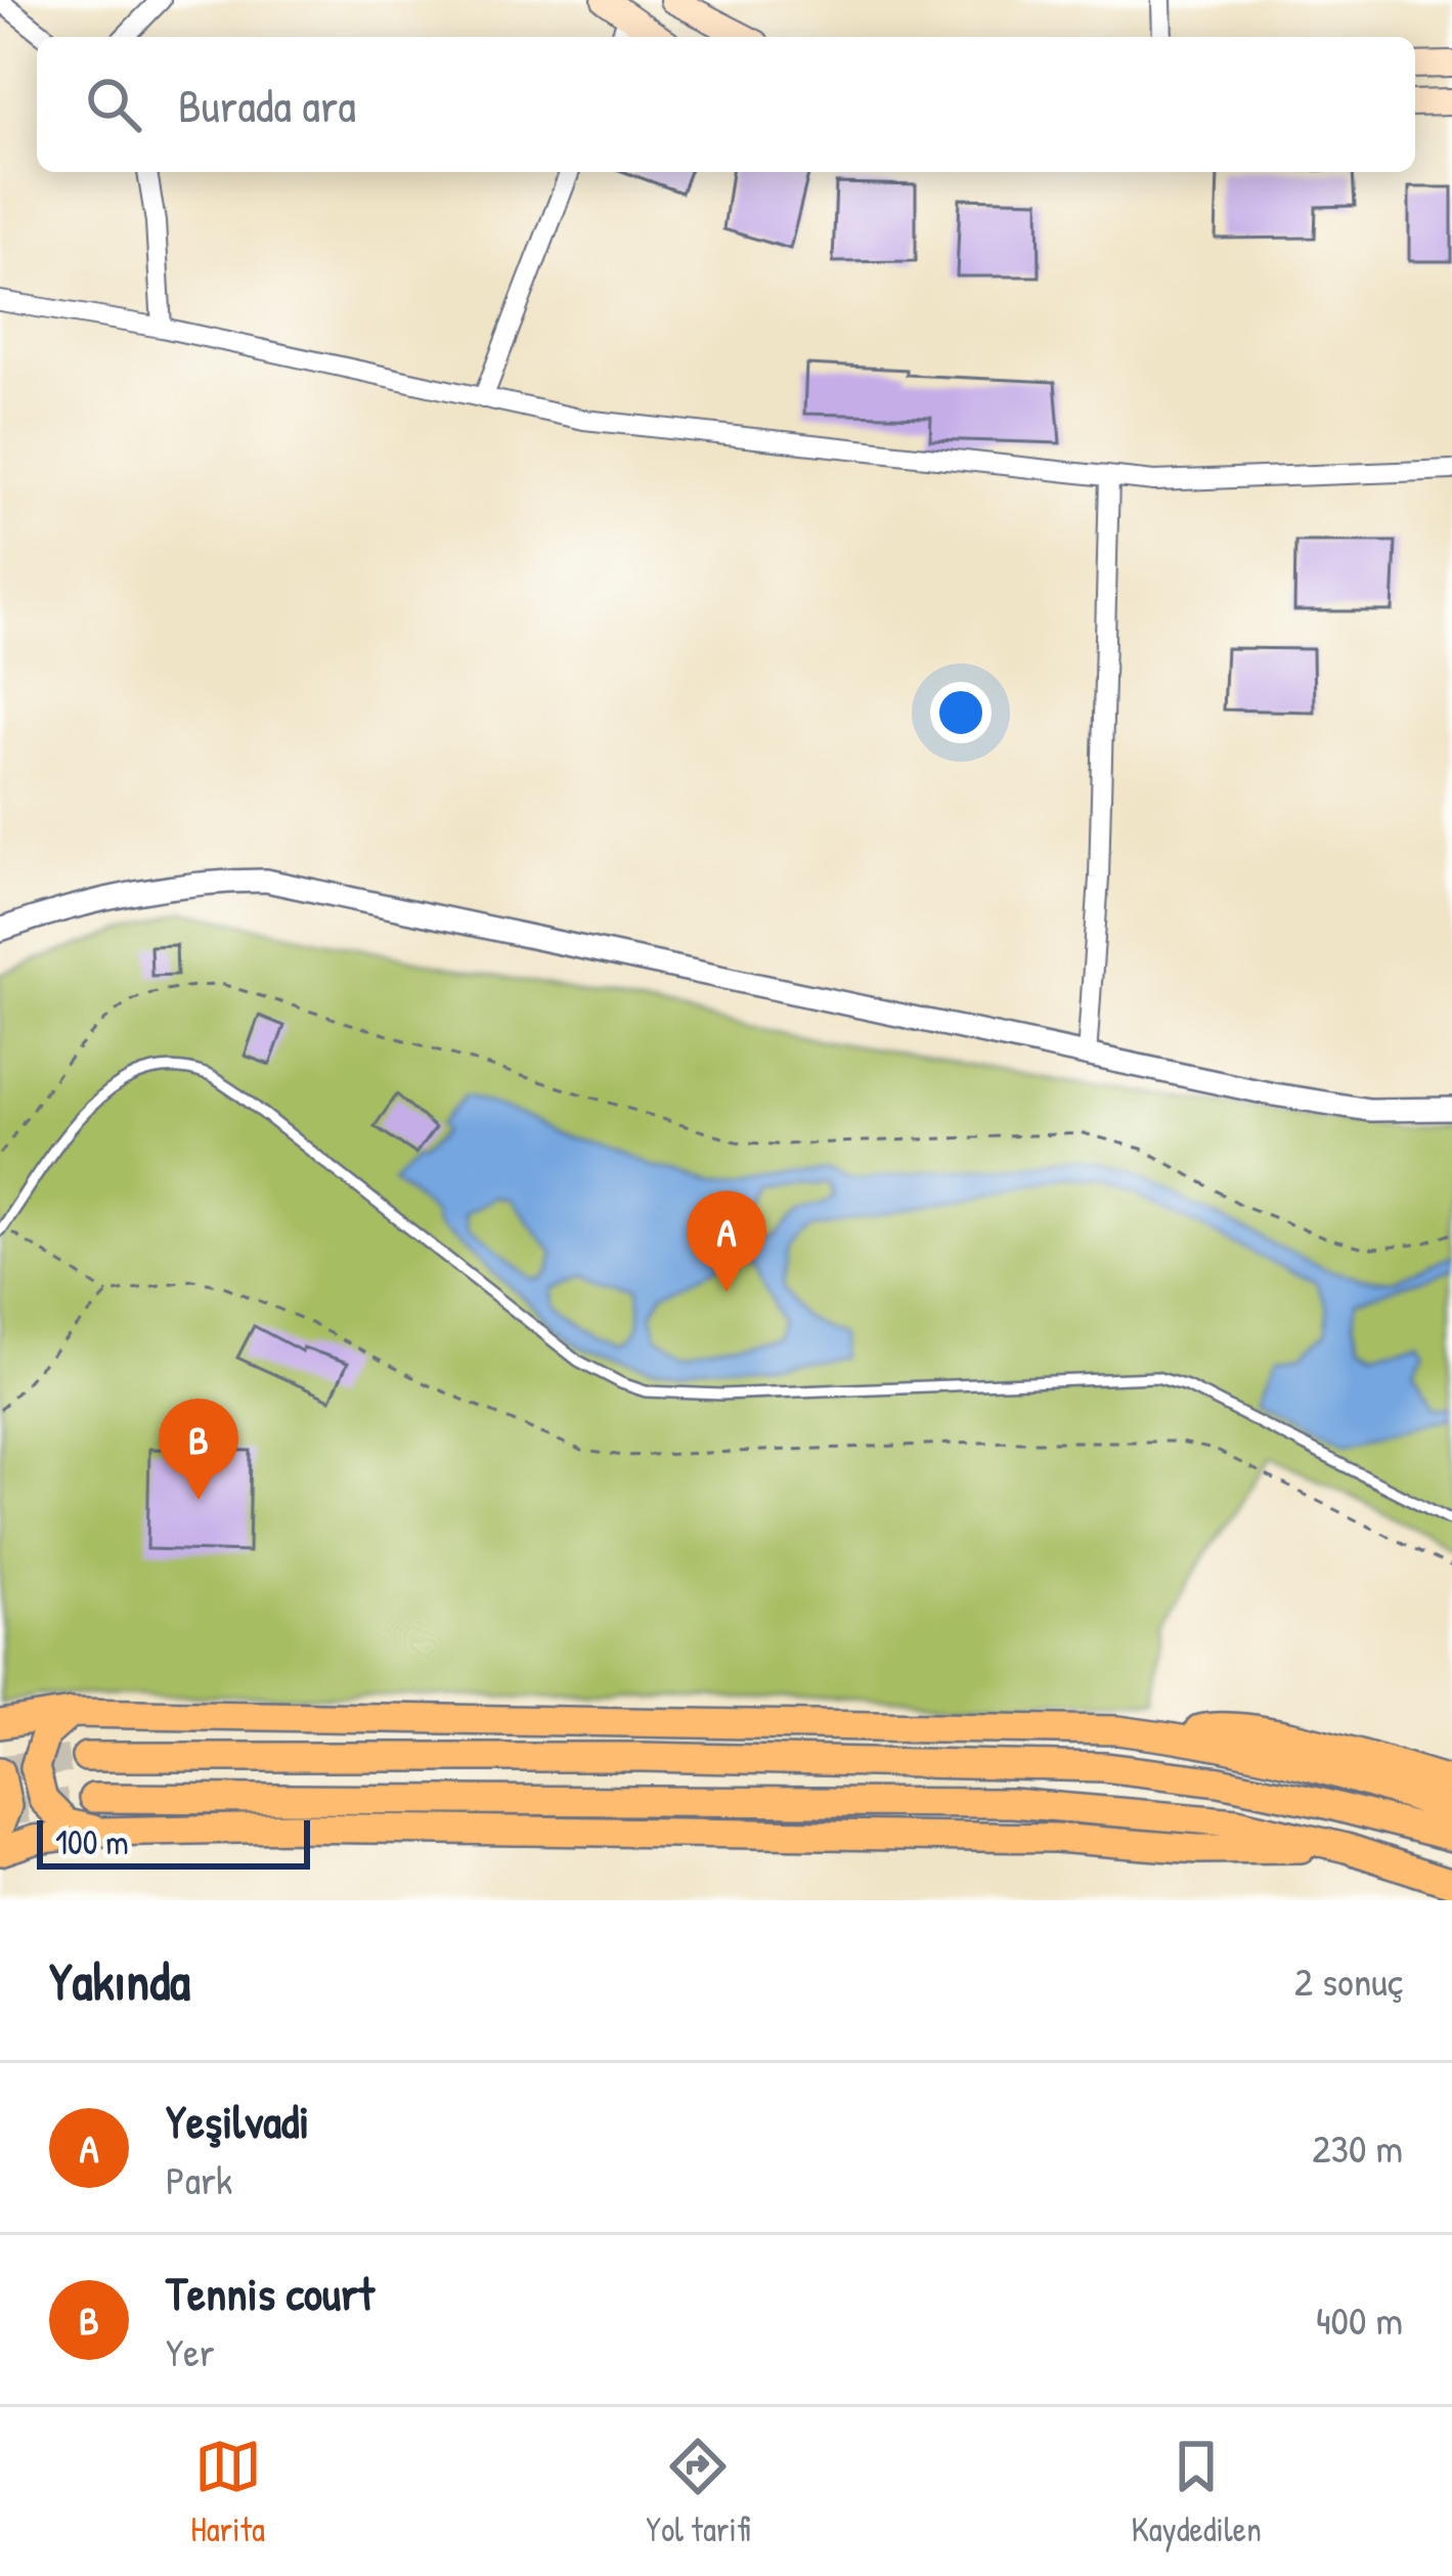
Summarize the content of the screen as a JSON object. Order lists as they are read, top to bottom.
{
  "scale_bar": "100 m",
  "page": {
    "search": "Burada ara",
    "pins": ["A", "B"],
    "scale": "100 m",
    "heading": ["Yakında", "2 sonuç"],
    "list": [
      {
        "mark": "A",
        "name": "Yeşilvadi",
        "note": "Park",
        "value": "230 m"
      },
      {
        "mark": "B",
        "name": "Tennis court",
        "note": "Yer",
        "value": "400 m"
      }
    ],
    "nav": ["Harita", "Yol tarifi", "Kaydedilen"]
  }
}
